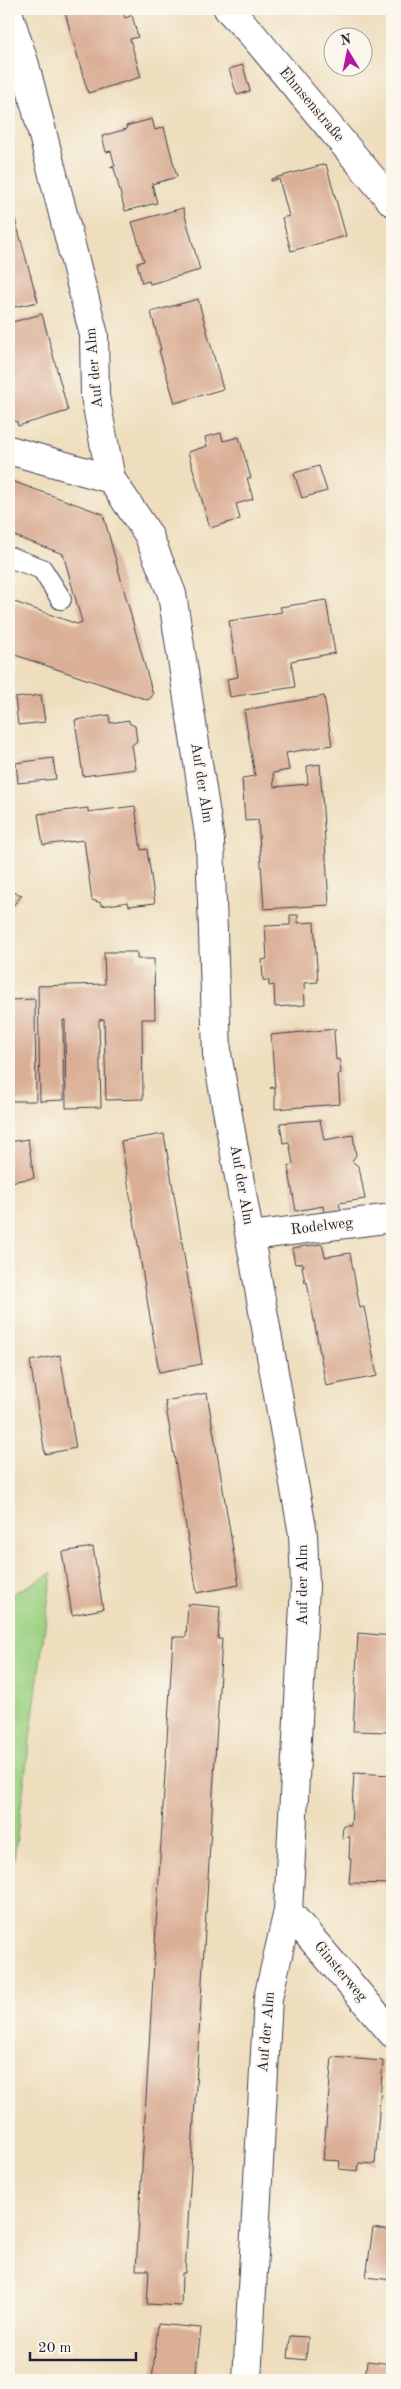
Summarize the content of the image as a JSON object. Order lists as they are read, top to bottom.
{
  "streets": {
    "street": [
      "Ehmsenstraße",
      "Auf der Alm",
      "Rodelweg",
      "Ginsterweg"
    ]
  },
  "crossings": [
    ["Auf der Alm", "Rodelweg"],
    ["Auf der Alm", "Ginsterweg"]
  ],
  "scale_bar": "20 m",
  "north": "top"
}
